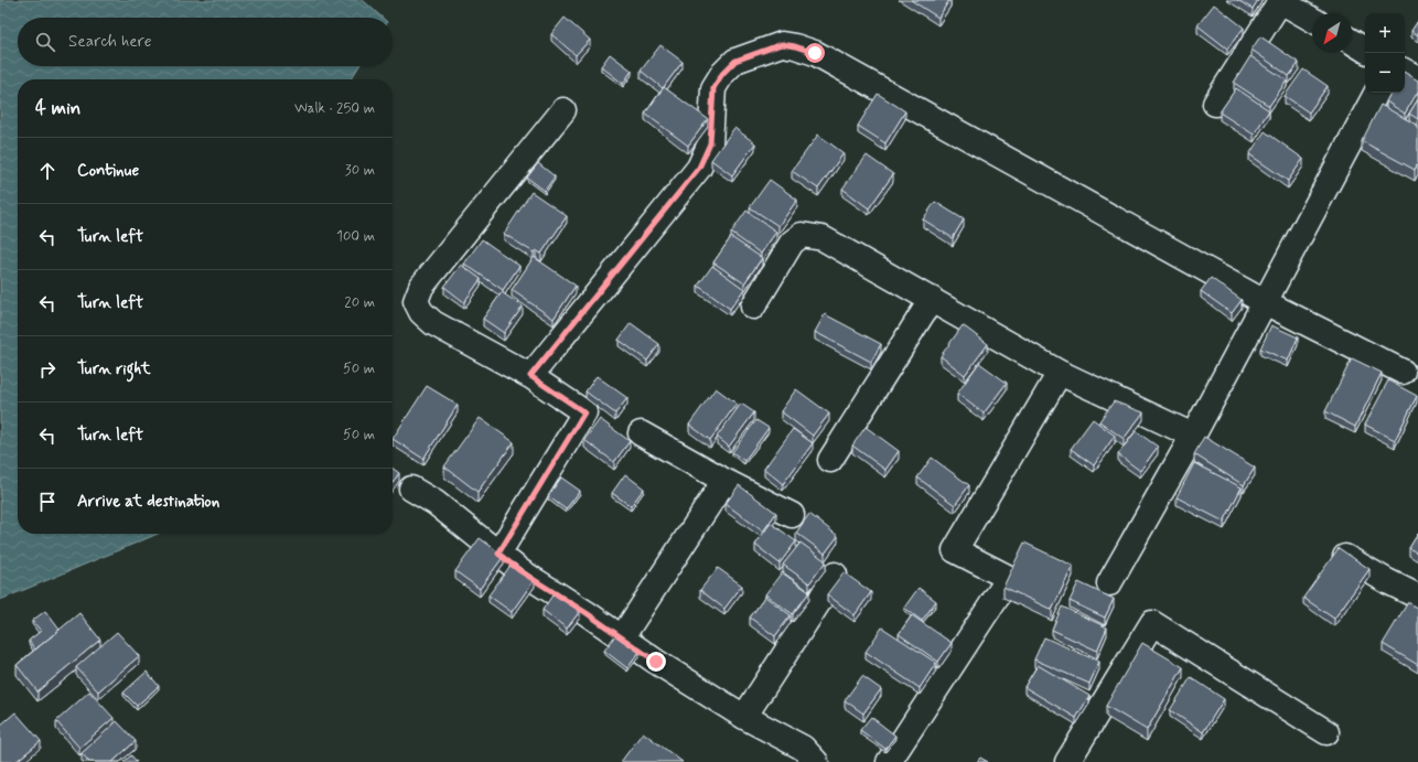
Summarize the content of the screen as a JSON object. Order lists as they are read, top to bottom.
{
  "north": "bottom left",
  "page": {
    "map_buttons": ["+", "−"],
    "search": "Search here",
    "heading": ["4 min", "Walk · 250 m"],
    "list": [
      ["Continue", "30 m"],
      ["Turn left", "100 m"],
      ["Turn left", "20 m"],
      ["Turn right", "50 m"],
      ["Turn left", "50 m"],
      "Arrive at destination"
    ]
  }
}
